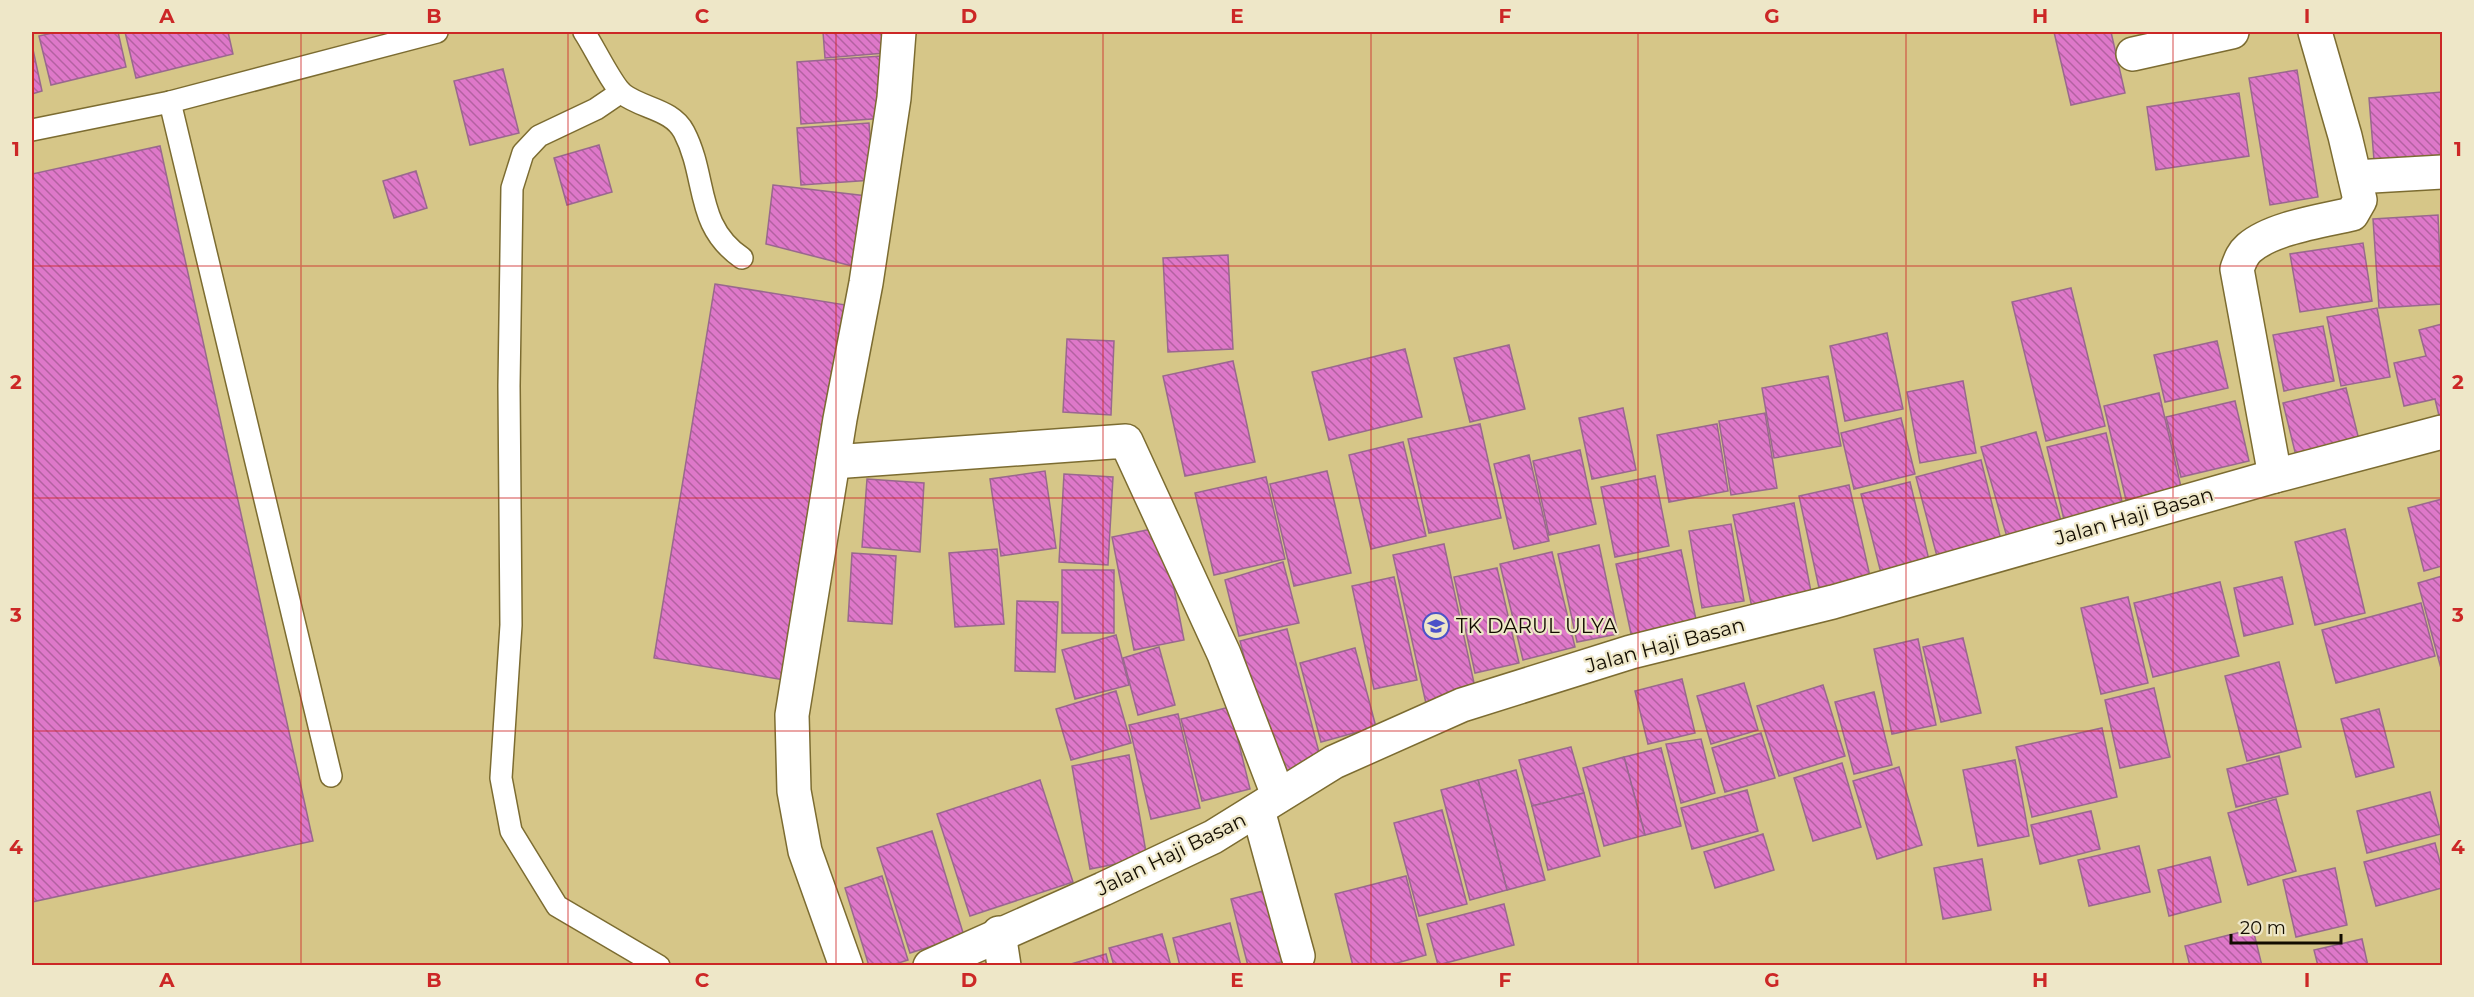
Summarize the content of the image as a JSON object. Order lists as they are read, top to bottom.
{
  "streets": {
    "street": ["Jalan Haji Basan"]
  },
  "places": {
    "school or university": ["TK DARUL ULYA"]
  },
  "scale_bar": "20 m",
  "grid": {
    "columns": [
      "A",
      "B",
      "C",
      "D",
      "E",
      "F",
      "G",
      "H",
      "I"
    ],
    "rows": [
      "1",
      "2",
      "3",
      "4"
    ]
  }
}
